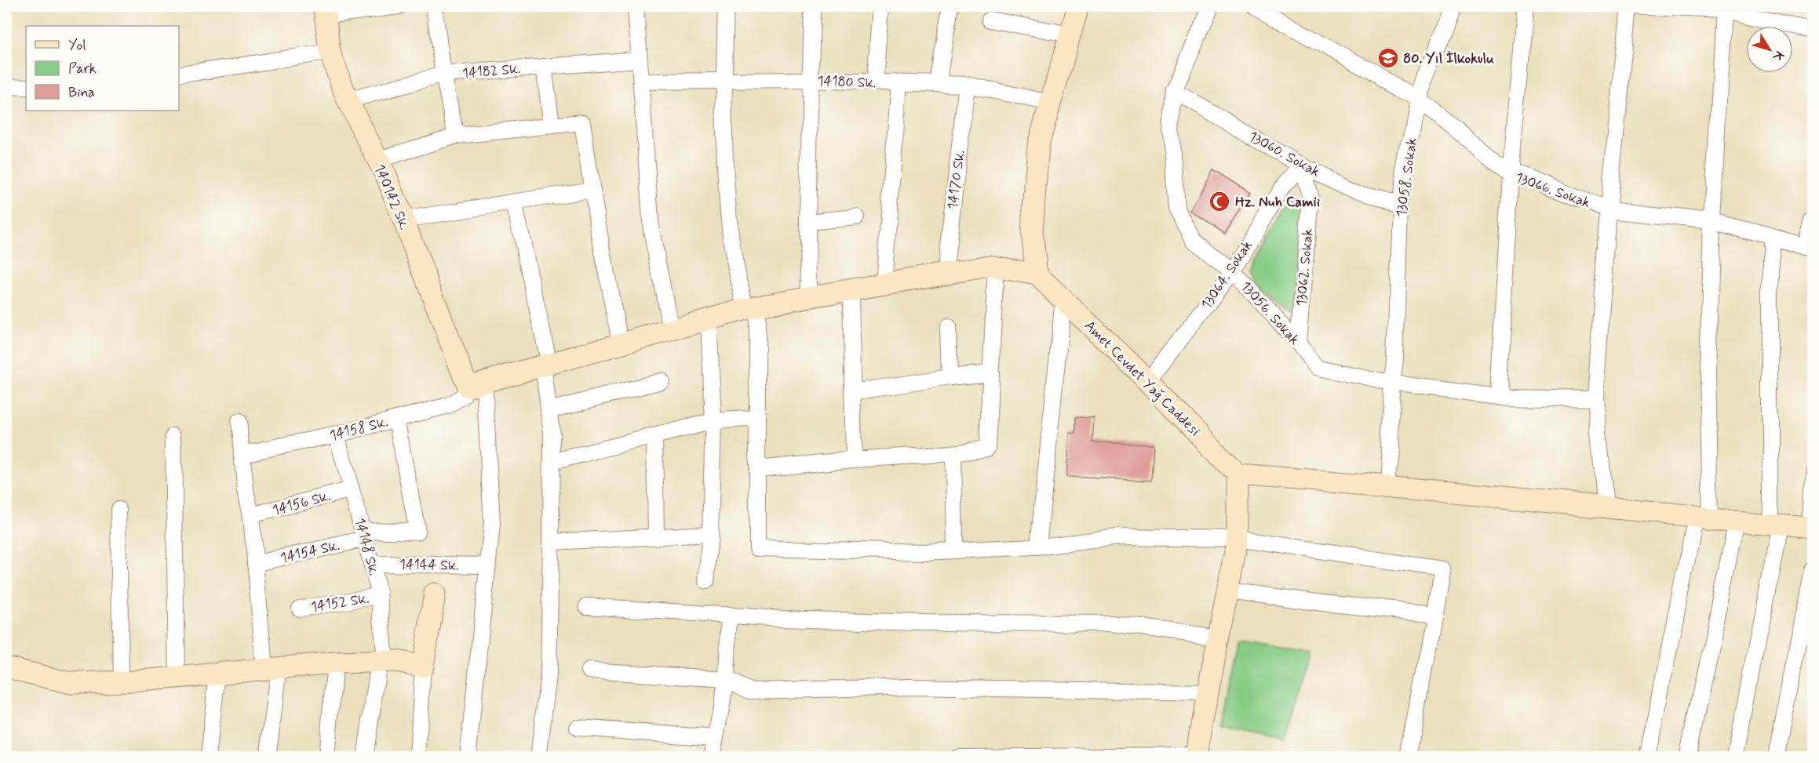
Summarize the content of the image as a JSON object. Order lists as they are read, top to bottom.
{
  "streets": {
    "main road": ["140142 Sk.", "Amet Cevdet Yağ Caddesi"],
    "street": [
      "14182 Sk.",
      "14180 Sk.",
      "13060. Sokak",
      "13058. Sokak",
      "14170 Sk.",
      "13066. Sokak",
      "13062. Sokak",
      "13064. Sokak",
      "13056. Sokak",
      "14158 Sk.",
      "14156 Sk.",
      "14148 Sk.",
      "14154 Sk.",
      "14144 Sk.",
      "14152 Sk."
    ]
  },
  "crossings": [
    ["14182 Sk.", "140142 Sk."],
    ["14180 Sk.", "14170 Sk."],
    ["13060. Sokak", "13058. Sokak"],
    ["13060. Sokak", "13062. Sokak"],
    ["13060. Sokak", "13064. Sokak"],
    ["13060. Sokak", "13056. Sokak"],
    ["13058. Sokak", "13066. Sokak"],
    ["13058. Sokak", "13056. Sokak"],
    ["140142 Sk.", "14158 Sk."],
    ["13062. Sokak", "13064. Sokak"],
    ["13062. Sokak", "13056. Sokak"],
    ["13064. Sokak", "13056. Sokak"],
    ["13064. Sokak", "Amet Cevdet Yağ Caddesi"],
    ["14158 Sk.", "14148 Sk."],
    ["14158 Sk.", "14154 Sk."],
    ["14156 Sk.", "14148 Sk."],
    ["14148 Sk.", "14154 Sk."],
    ["14148 Sk.", "14144 Sk."],
    ["14148 Sk.", "14152 Sk."]
  ],
  "places": {
    "school or university": ["80. Yıl İlkokulu"],
    "mosque": ["Hz. Nuh Camii"]
  },
  "legend": ["Yol", "Park", "Bina"],
  "north": "bottom right"
}
